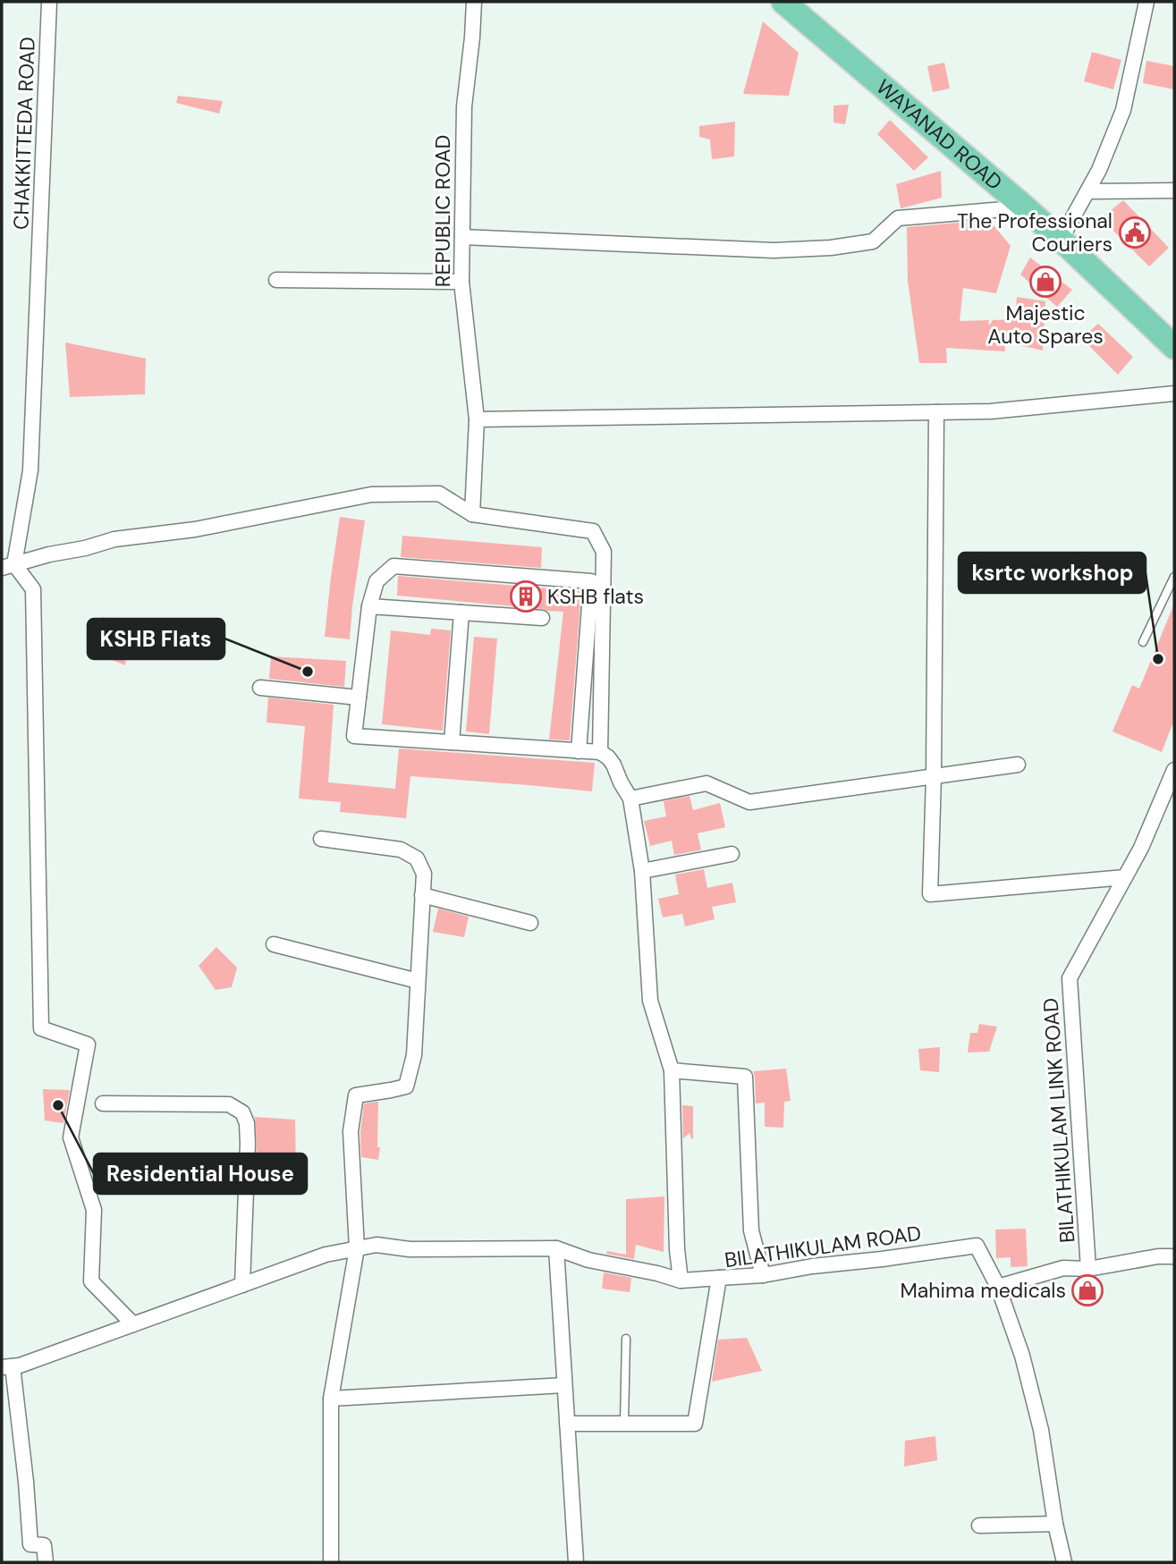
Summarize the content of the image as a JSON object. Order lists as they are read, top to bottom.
{
  "streets": {
    "main road": ["WAYANAD ROAD"],
    "street": [
      "CHAKKITTEDA ROAD",
      "REPUBLIC ROAD",
      "BILATHIKULAM LINK ROAD",
      "BILATHIKULAM ROAD"
    ]
  },
  "places": {
    "public building": ["The Professional Couriers"],
    "shop": ["Majestic Auto Spares", "Mahima medicals"],
    "building": ["KSHB flats"],
    "other": ["ksrtc workshop", "KSHB Flats", "Residential House"]
  }
}
